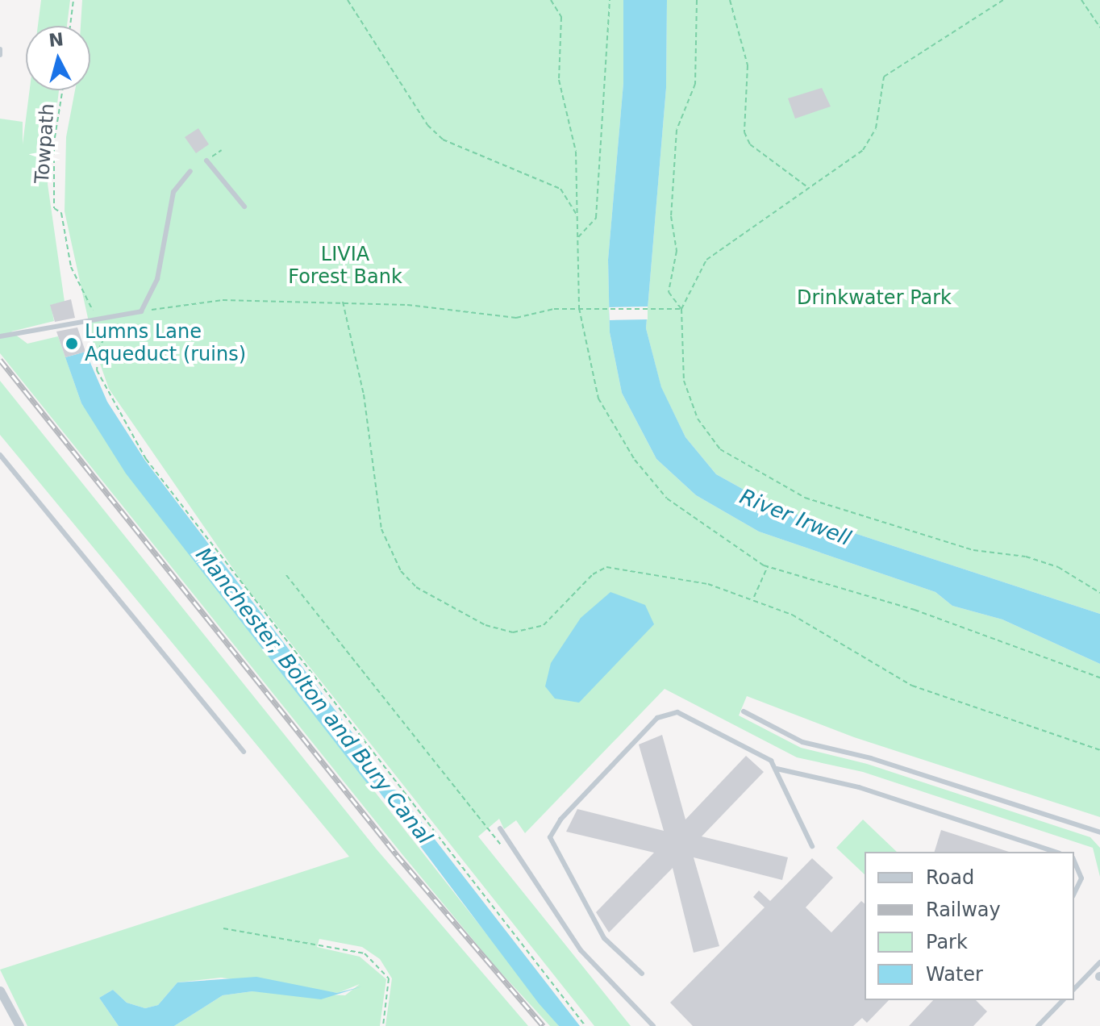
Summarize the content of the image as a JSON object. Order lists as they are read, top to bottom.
{
  "streets": {
    "path": ["Towpath"]
  },
  "water": ["River Irwell", "Manchester, Bolton and Bury Canal"],
  "parks": ["LIVIA Forest Bank", "Drinkwater Park"],
  "places": ["Lumns Lane Aqueduct (ruins)"],
  "legend": [
    "Road",
    "Railway",
    "Park",
    "Water"
  ],
  "north": "top"
}
